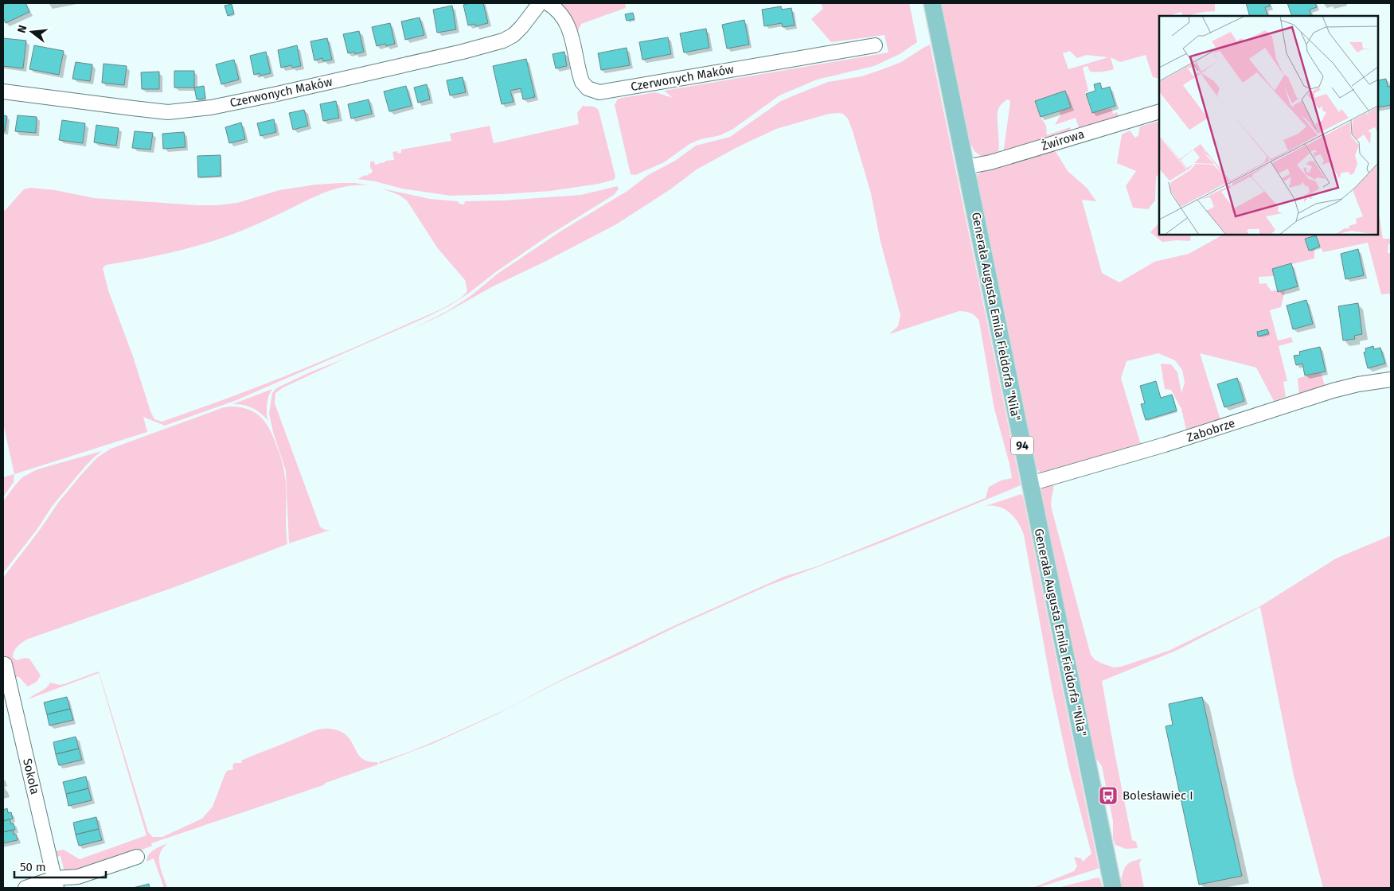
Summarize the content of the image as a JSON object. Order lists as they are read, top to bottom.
{
  "streets": {
    "main road": ["Generała Augusta Emila Fieldorfa \"Nila\"", "94"],
    "street": [
      "Czerwonych Maków",
      "Żwirowa",
      "Zabobrze",
      "Sokola"
    ]
  },
  "crossings": [
    ["Żwirowa", "Generała Augusta Emila Fieldorfa \"Nila\""],
    ["Generała Augusta Emila Fieldorfa \"Nila\"", "Zabobrze"]
  ],
  "places": {
    "bus stop": ["Bolesławiec I"]
  },
  "scale_bar": "50 m",
  "north": "left"
}
